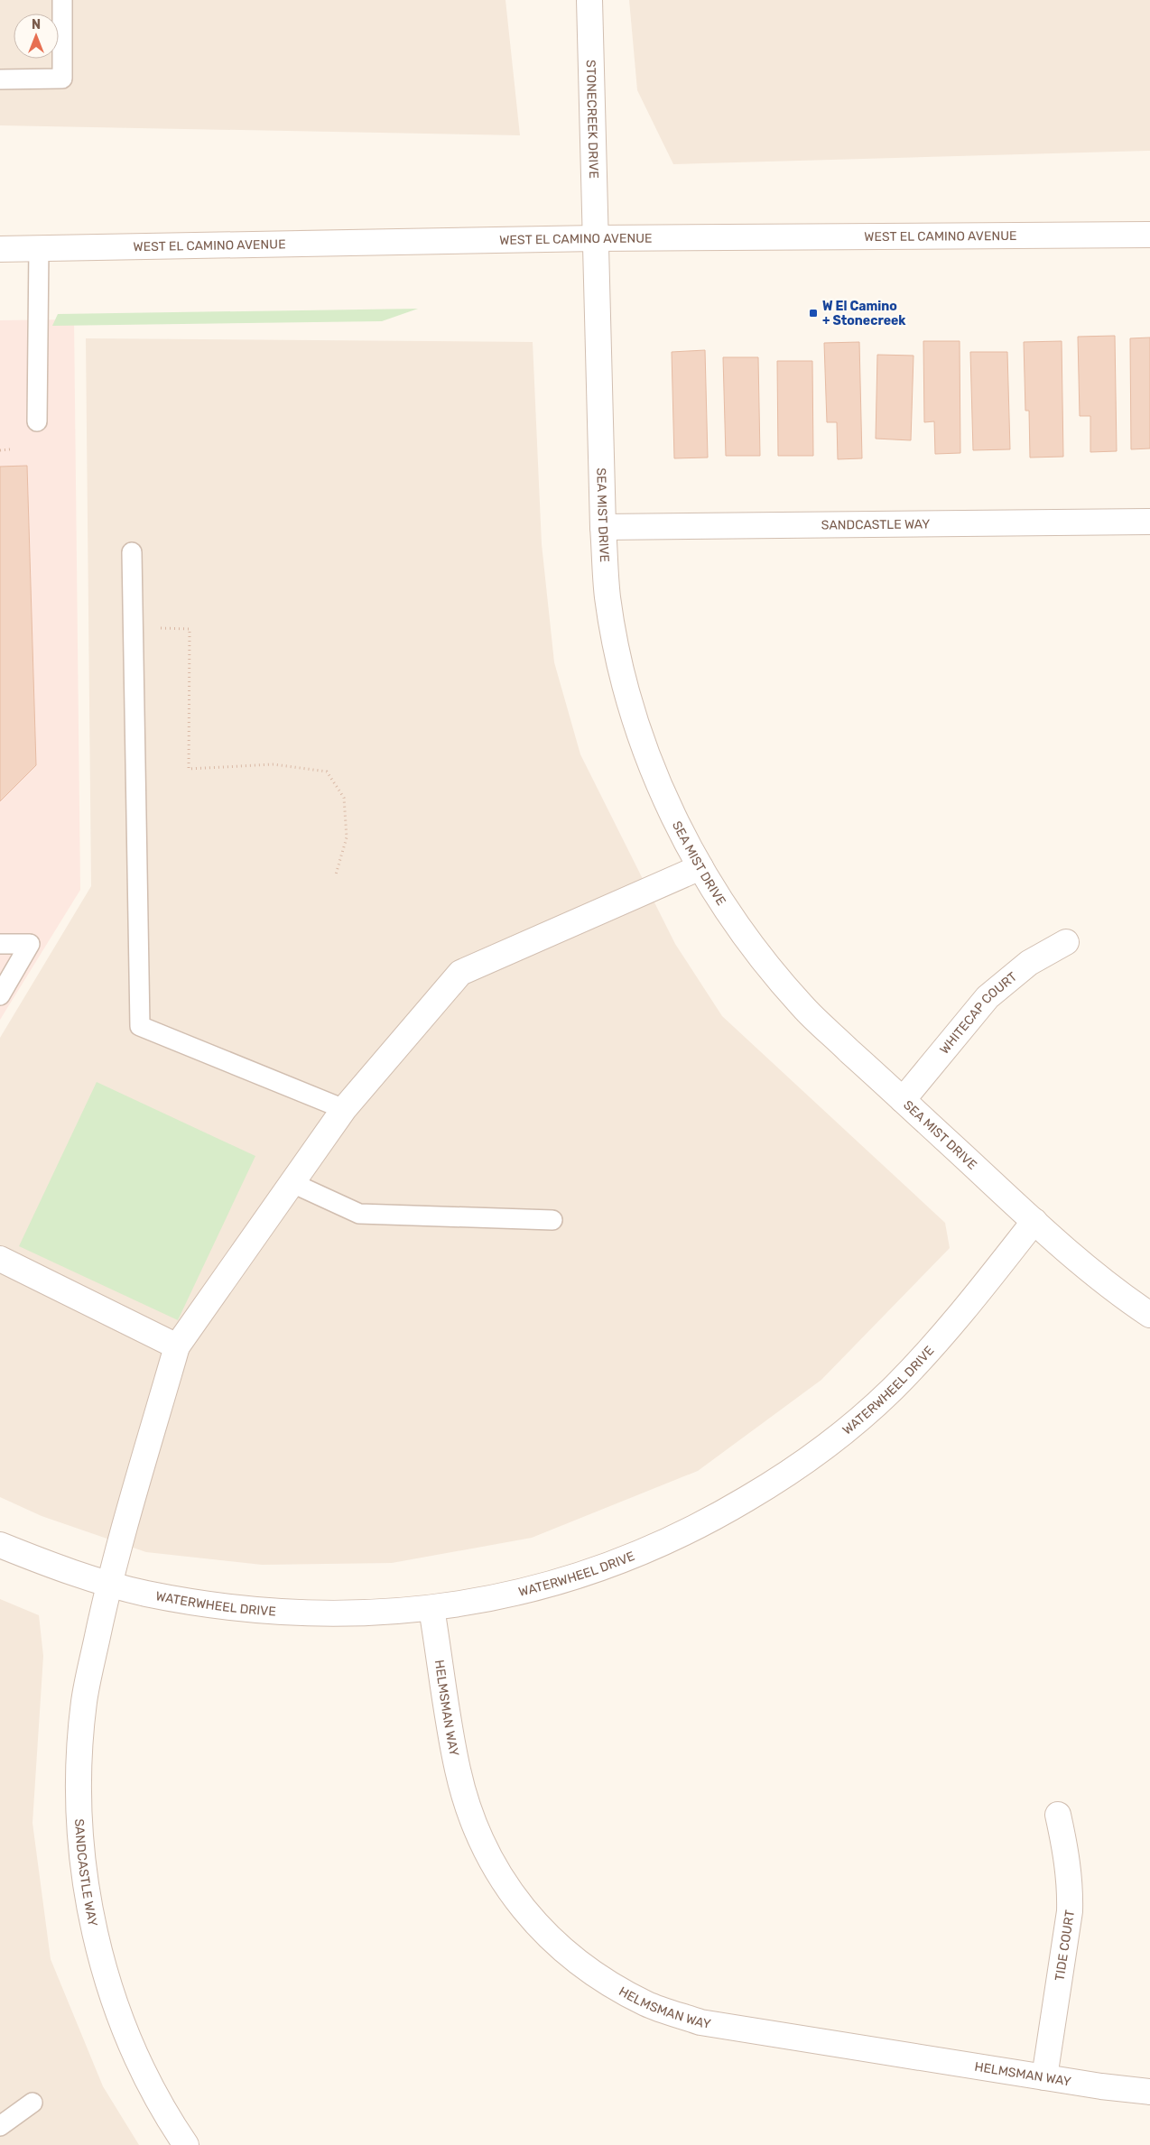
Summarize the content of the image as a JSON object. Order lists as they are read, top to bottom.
{
  "streets": {
    "street": [
      "STONECREEK DRIVE",
      "WEST EL CAMINO AVENUE",
      "SEA MIST DRIVE",
      "SANDCASTLE WAY",
      "WHITECAP COURT",
      "WATERWHEEL DRIVE",
      "HELMSMAN WAY",
      "TIDE COURT"
    ]
  },
  "crossings": [
    ["STONECREEK DRIVE", "WEST EL CAMINO AVENUE"],
    ["STONECREEK DRIVE", "SEA MIST DRIVE"],
    ["WEST EL CAMINO AVENUE", "SEA MIST DRIVE"],
    ["SEA MIST DRIVE", "SANDCASTLE WAY"],
    ["SEA MIST DRIVE", "WHITECAP COURT"],
    ["SEA MIST DRIVE", "WATERWHEEL DRIVE"],
    ["SANDCASTLE WAY", "WATERWHEEL DRIVE"],
    ["WATERWHEEL DRIVE", "HELMSMAN WAY"],
    ["HELMSMAN WAY", "TIDE COURT"]
  ],
  "places": {
    "transit": ["W El Camino + Stonecreek"]
  },
  "north": "top"
}
